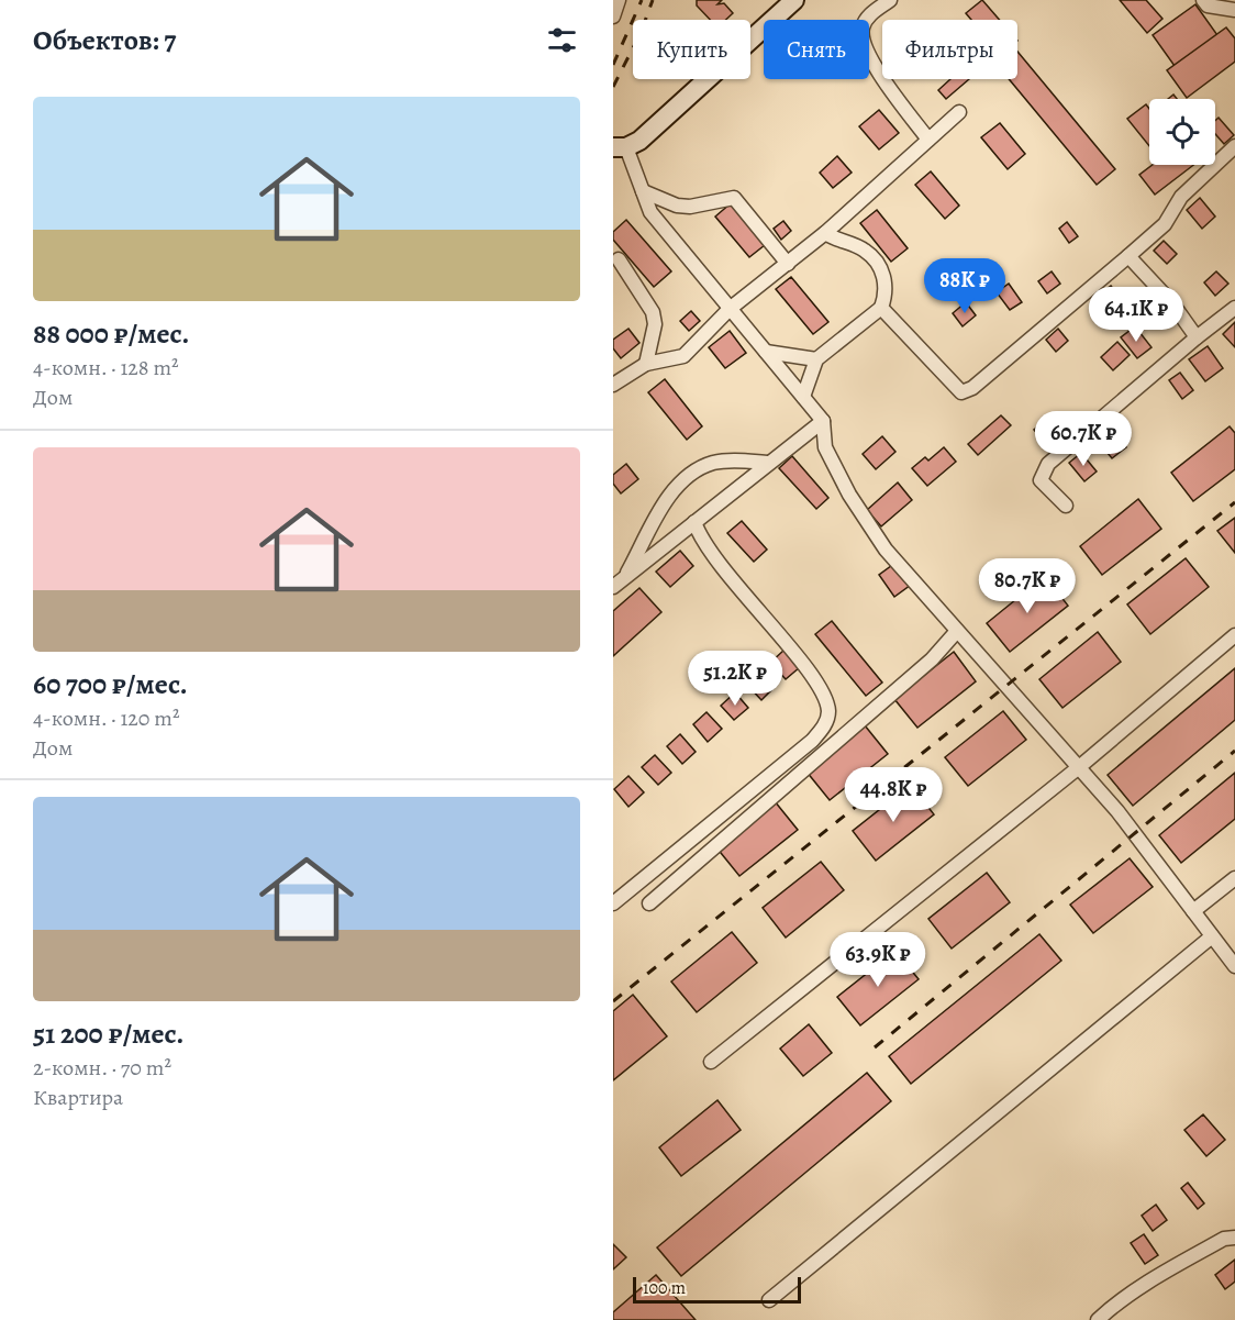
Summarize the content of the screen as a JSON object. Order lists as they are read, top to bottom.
{
  "scale_bar": "100 m",
  "page": {
    "heading": "Объектов: 7",
    "chip": ["Купить", "Снять", "Фильтры"],
    "list": [
      {
        "name": "88 000 ₽/мес.",
        "note": "4-комн. · 128 m² · Дом"
      },
      {
        "name": "60 700 ₽/мес.",
        "note": "4-комн. · 120 m² · Дом"
      },
      {
        "name": "51 200 ₽/мес.",
        "note": "2-комн. · 70 m² · Квартира"
      }
    ],
    "price": [
      "88K ₽",
      "64.1K ₽",
      "60.7K ₽",
      "80.7K ₽",
      "51.2K ₽",
      "44.8K ₽",
      "63.9K ₽"
    ],
    "scale": "100 m"
  }
}
